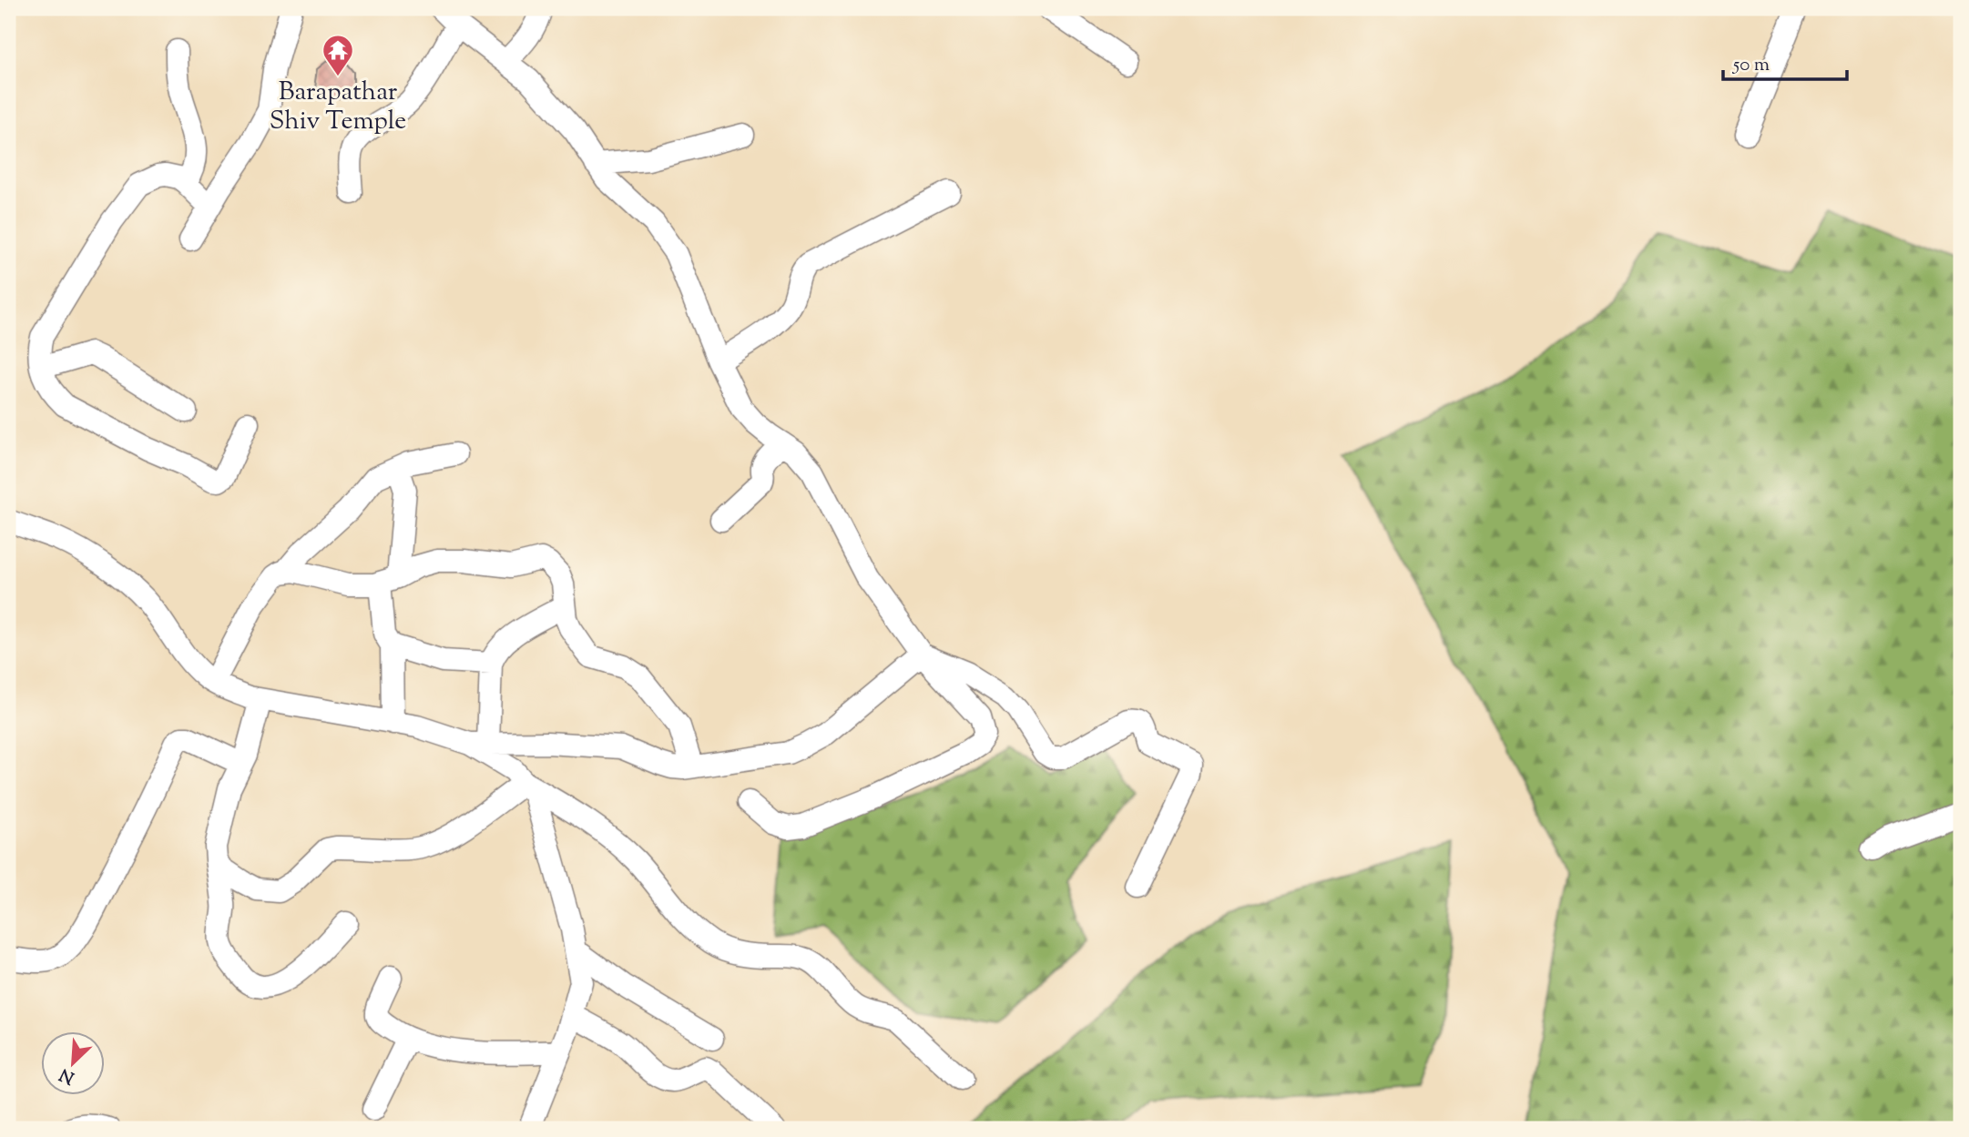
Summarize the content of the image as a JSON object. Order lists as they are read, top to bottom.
{
  "places": {
    "temple": ["Barapathar Shiv Temple"]
  },
  "scale_bar": "50 m",
  "north": "bottom left"
}
